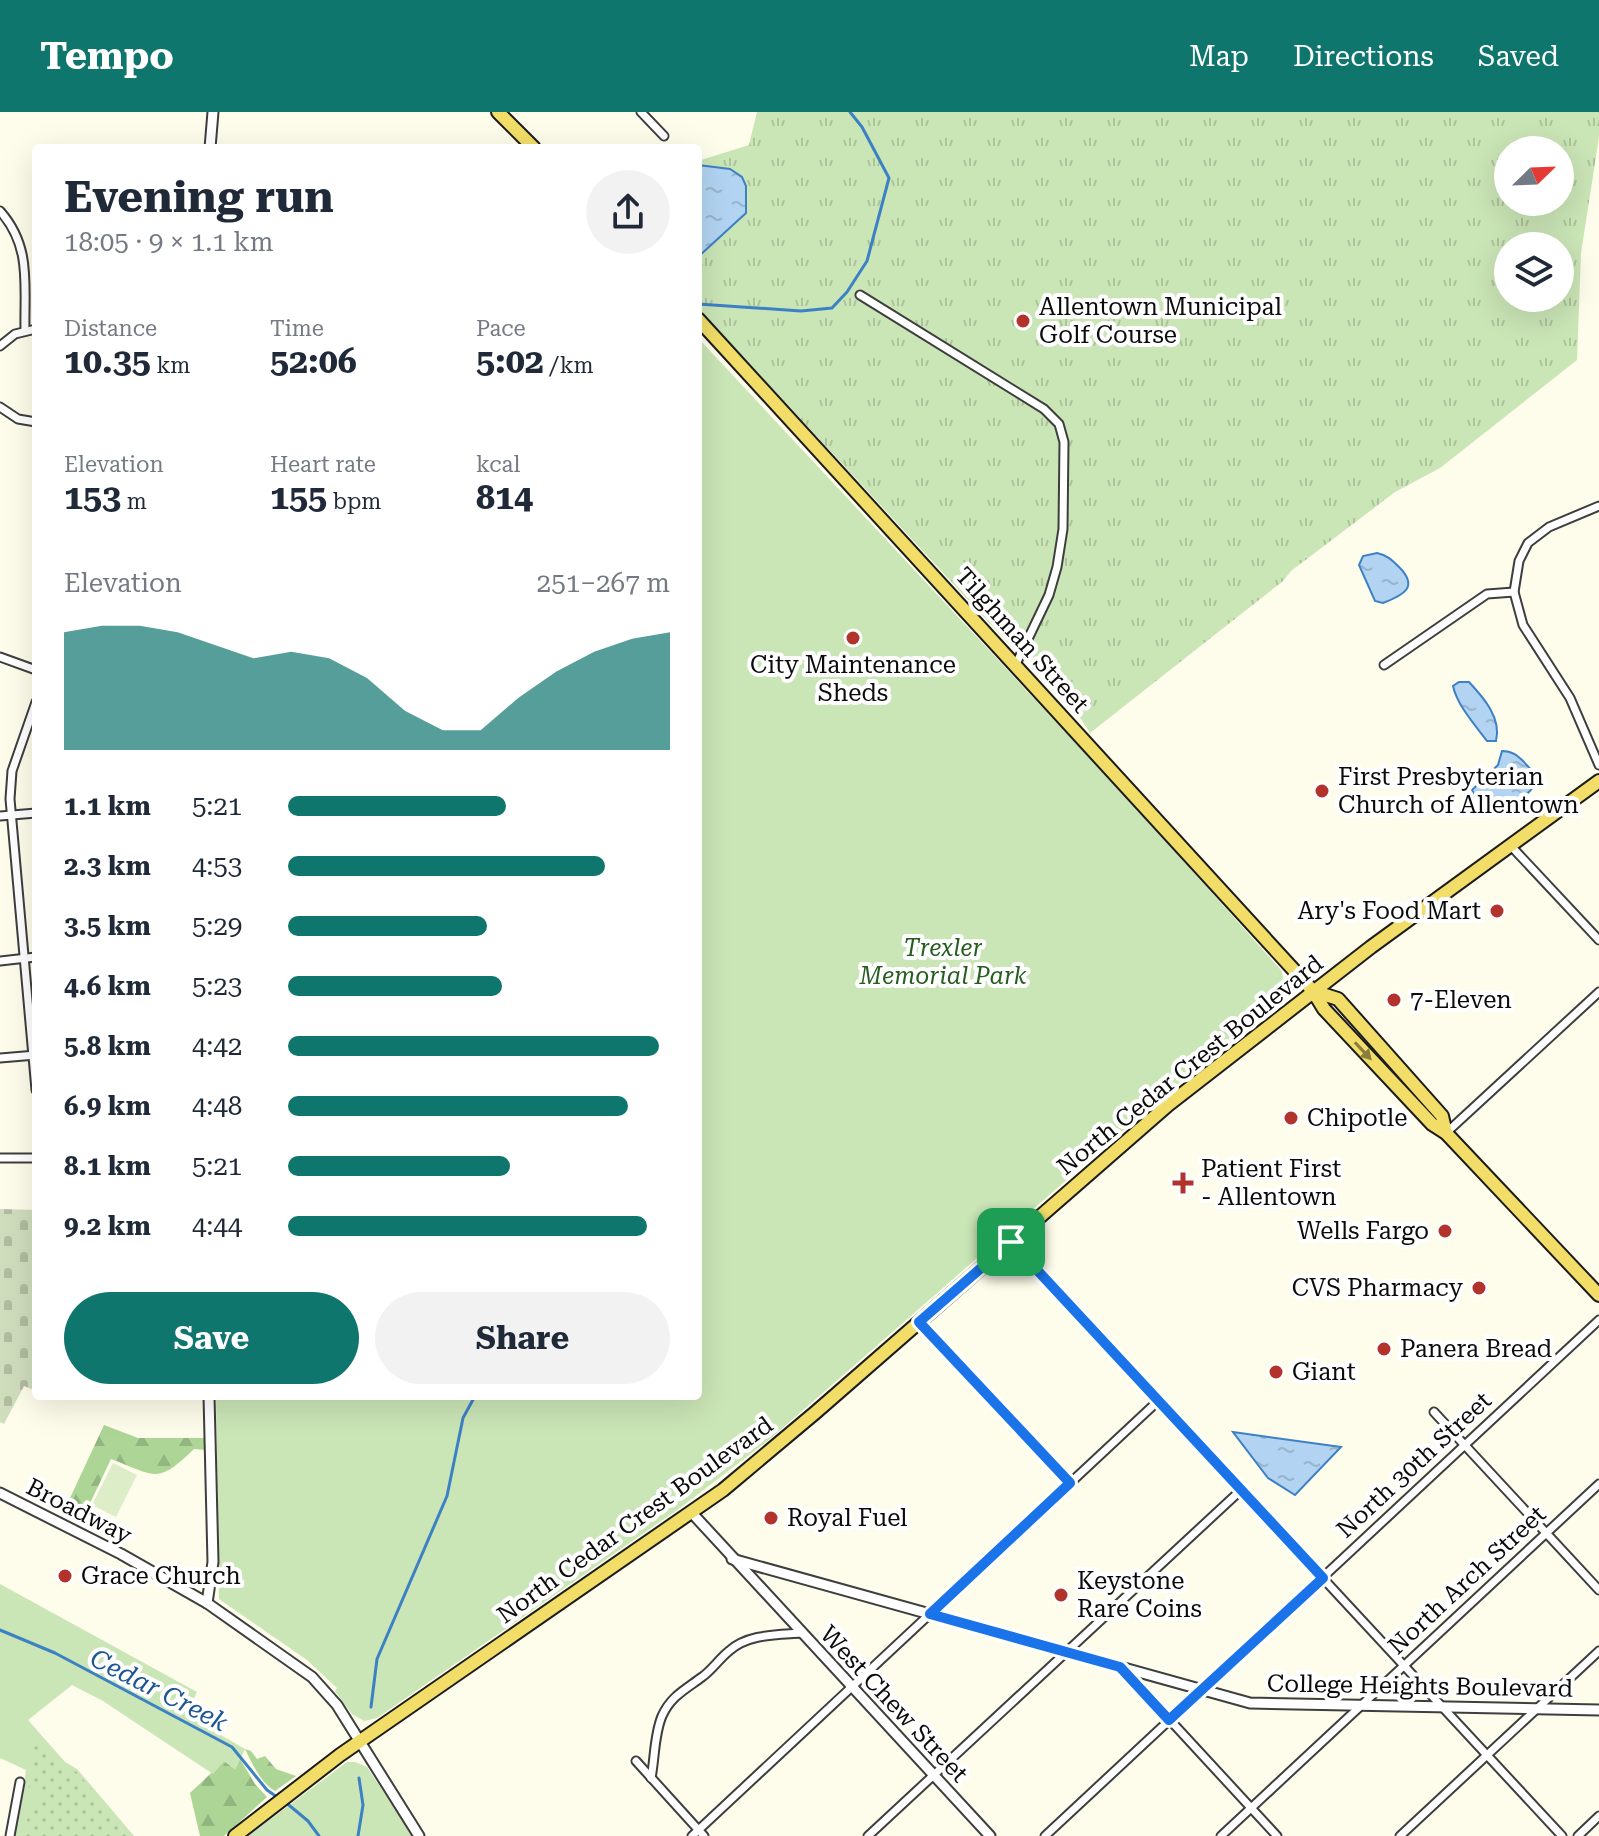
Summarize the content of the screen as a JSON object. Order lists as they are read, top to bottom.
{
  "streets": {
    "main road": ["Tilghman Street", "North Cedar Crest Boulevard"],
    "street": [
      "North 30th Street",
      "Broadway",
      "North Arch Street",
      "College Heights Boulevard",
      "West Chew Street"
    ]
  },
  "crossings": [
    ["Tilghman Street", "North Cedar Crest Boulevard"],
    ["North Cedar Crest Boulevard", "Broadway"],
    ["North Cedar Crest Boulevard", "West Chew Street"],
    ["North 30th Street", "College Heights Boulevard"],
    ["North Arch Street", "College Heights Boulevard"],
    ["College Heights Boulevard", "West Chew Street"]
  ],
  "water": ["Cedar Creek"],
  "parks": ["Trexler Memorial Park"],
  "places": {
    "other": [
      "Allentown Municipal Golf Course",
      "City Maintenance Sheds",
      "First Presbyterian Church of Allentown",
      "Ary's Food Mart",
      "7-Eleven",
      "Chipotle",
      "Wells Fargo",
      "CVS Pharmacy",
      "Panera Bread",
      "Giant",
      "Royal Fuel",
      "Grace Church",
      "Keystone Rare Coins"
    ],
    "health": ["Patient First - Allentown"]
  },
  "north": "top right",
  "page": {
    "header": "Tempo",
    "nav": ["Map", "Directions", "Saved"],
    "heading": ["Evening run", "18:05 · 9 × 1.1 km"],
    "stats": [
      ["Distance", "10.35 km"],
      ["Time", "52:06"],
      ["Pace", "5:02 /km"],
      ["Elevation", "153 m"],
      ["Heart rate", "155 bpm"],
      ["kcal", "814"]
    ],
    "chart": ["Elevation", "251–267 m"],
    "list": [
      {
        "name": "1.1 km",
        "note": "5:21"
      },
      {
        "name": "2.3 km",
        "note": "4:53"
      },
      {
        "name": "3.5 km",
        "note": "5:29"
      },
      {
        "name": "4.6 km",
        "note": "5:23"
      },
      {
        "name": "5.8 km",
        "note": "4:42"
      },
      {
        "name": "6.9 km",
        "note": "4:48"
      },
      {
        "name": "8.1 km",
        "note": "5:21"
      },
      {
        "name": "9.2 km",
        "note": "4:44"
      }
    ],
    "buttons": ["Save", "Share"]
  }
}
